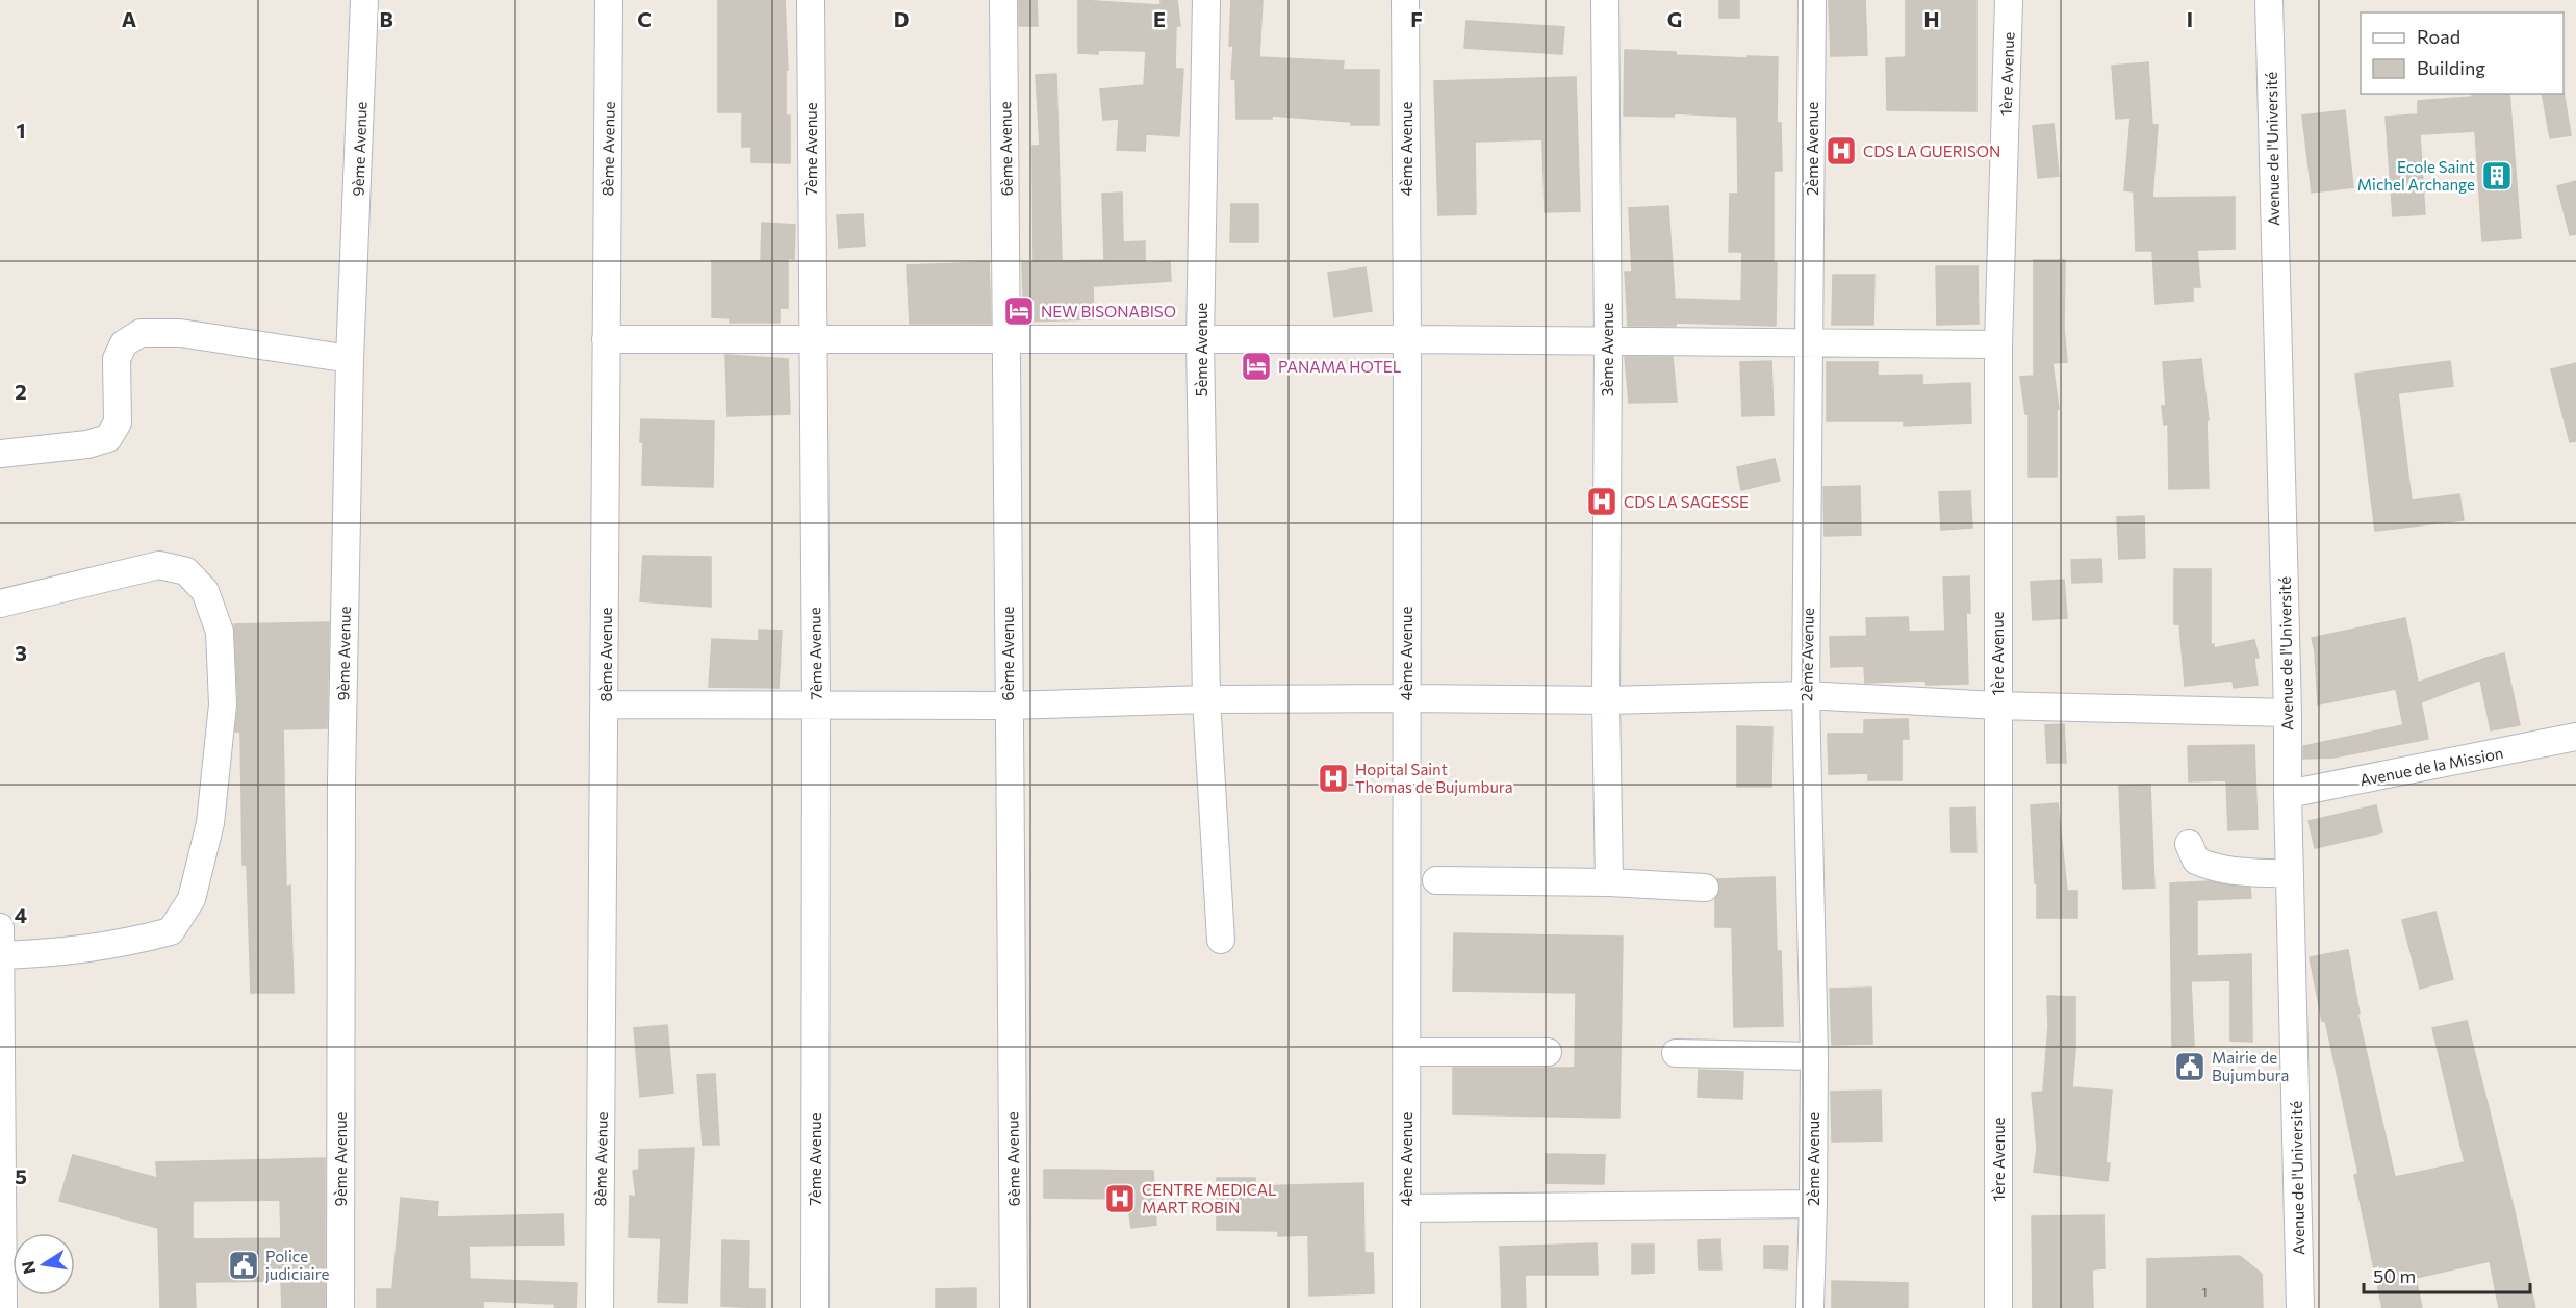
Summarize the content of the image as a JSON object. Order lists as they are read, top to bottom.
{
  "streets": {
    "street": [
      "1ère Avenue",
      "9ème Avenue",
      "8ème Avenue",
      "7ème Avenue",
      "6ème Avenue",
      "4ème Avenue",
      "2ème Avenue",
      "Avenue de l'Université",
      "5ème Avenue",
      "3ème Avenue",
      "Avenue de la Mission"
    ]
  },
  "crossings": [
    ["Avenue de l'Université", "Avenue de la Mission"]
  ],
  "places": {
    "hospital": [
      "CDS LA GUERISON",
      "CDS LA SAGESSE",
      "Hopital Saint Thomas de Bujumbura",
      "CENTRE MEDICAL MART ROBIN"
    ],
    "building": ["Ecole Saint Michel Archange"],
    "hotel": ["NEW BISONABISO", "PANAMA HOTEL"],
    "public building": ["Mairie de Bujumbura", "Police judiciaire"]
  },
  "house_numbers": ["1"],
  "legend": ["Road", "Building"],
  "scale_bar": "50 m",
  "north": "left",
  "grid": {
    "columns": [
      "A",
      "B",
      "C",
      "D",
      "E",
      "F",
      "G",
      "H",
      "I"
    ],
    "rows": [
      "1",
      "2",
      "3",
      "4",
      "5"
    ]
  }
}
